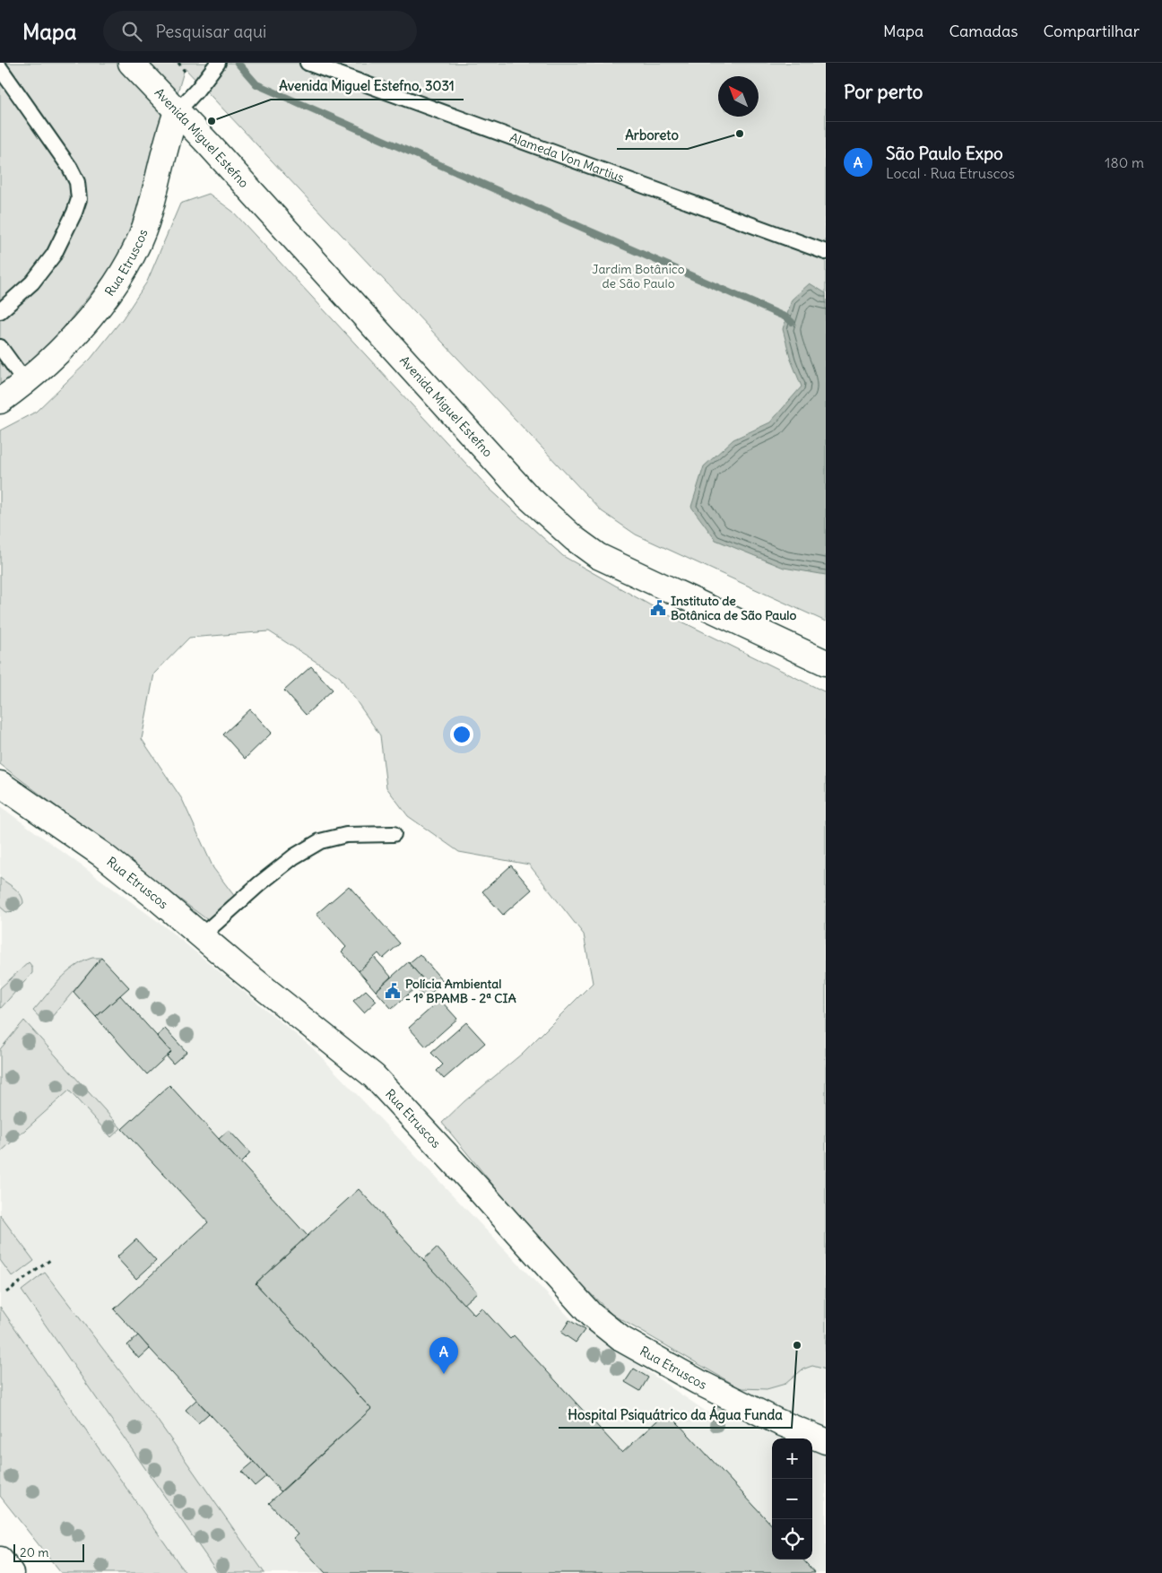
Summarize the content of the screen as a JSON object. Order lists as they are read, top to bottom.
{
  "streets": {
    "main road": ["Avenida Miguel Estefno", "Rua Etruscos"],
    "lane": ["Alameda Von Martius"]
  },
  "crossings": [
    ["Avenida Miguel Estefno", "Rua Etruscos"]
  ],
  "parks": ["Jardim Botânico de São Paulo"],
  "places": {
    "other": ["Avenida Miguel Estefno, 3031", "Arboreto", "Hospital Psiquátrico da Água Funda"],
    "public building": ["Instituto de Botânica de São Paulo", "Polícia Ambiental - 1º BPAMB - 2ª CIA"]
  },
  "scale_bar": "20 m",
  "north": "top left",
  "page": {
    "header": "Mapa",
    "search": "Pesquisar aqui",
    "nav": ["Mapa", "Camadas", "Compartilhar"],
    "heading": "Por perto",
    "list": [
      {
        "mark": "A",
        "name": "São Paulo Expo",
        "note": "Local · Rua Etruscos",
        "value": "180 m"
      }
    ],
    "pins": "A",
    "map_buttons": ["+", "−"],
    "scale": "20 m"
  }
}
